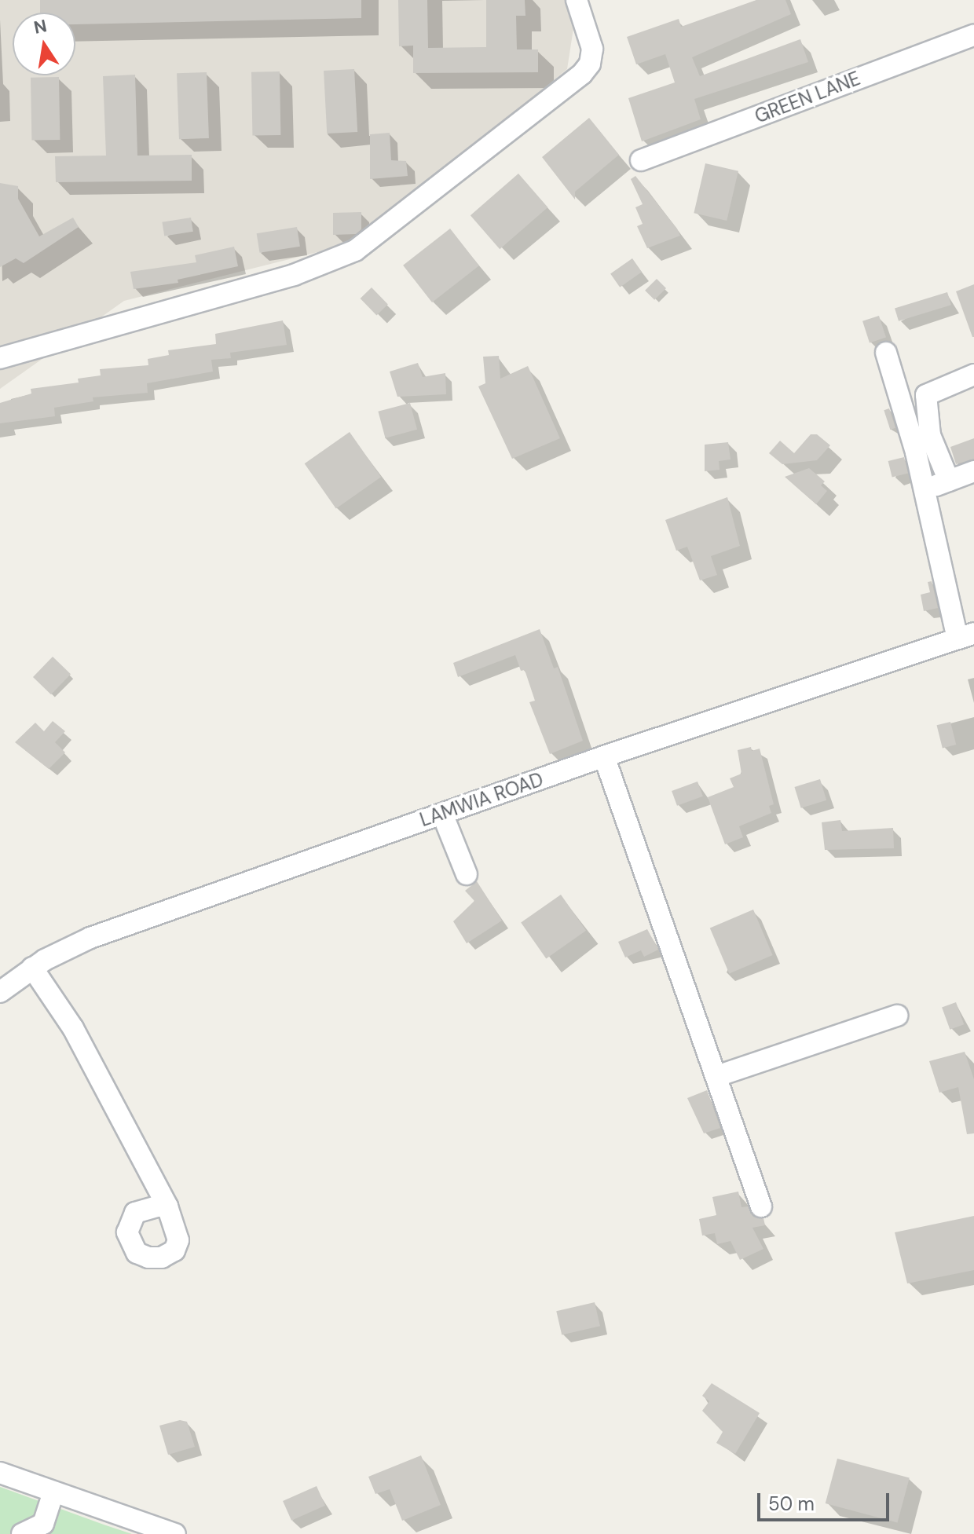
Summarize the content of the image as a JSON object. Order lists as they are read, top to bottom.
{
  "streets": {
    "street": ["GREEN LANE", "LAMWIA ROAD"]
  },
  "scale_bar": "50 m",
  "north": "top"
}
